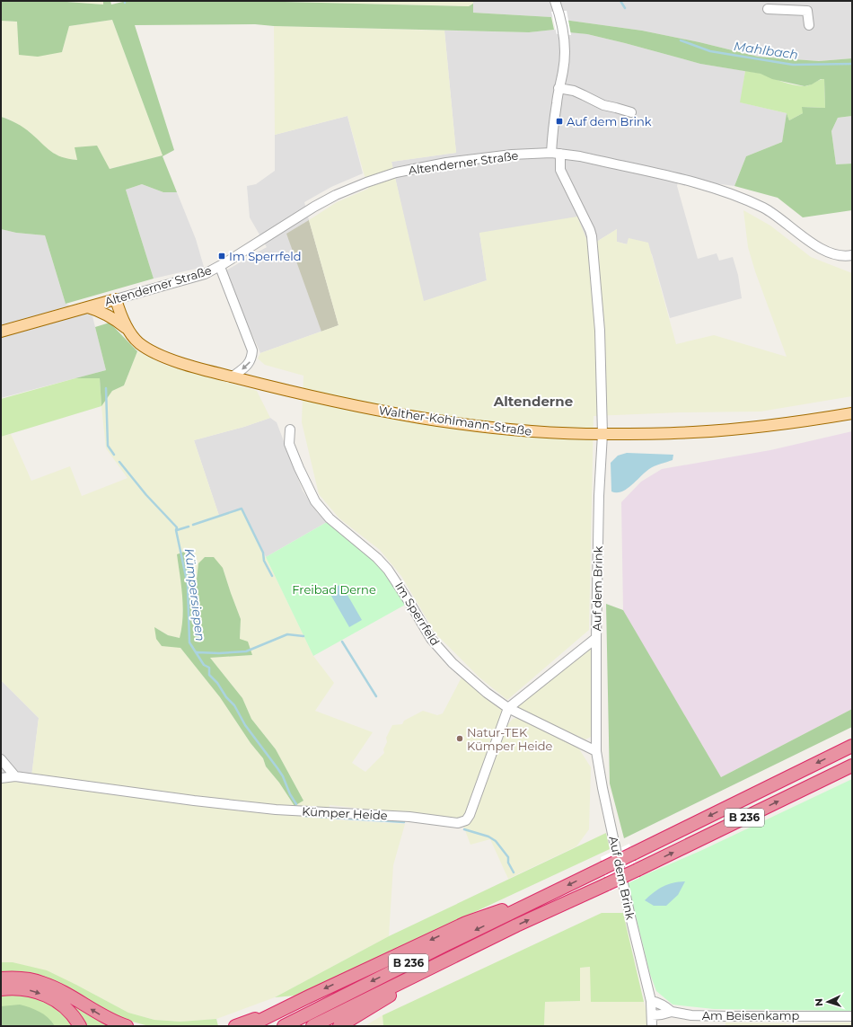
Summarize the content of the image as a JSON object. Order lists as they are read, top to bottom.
{
  "streets": {
    "highway": ["B 236"],
    "main road": ["Altenderner Straße", "Walther-Kohlmann-Straße"],
    "street": [
      "Auf dem Brink",
      "Im Sperrfeld",
      "Kümper Heide",
      "Am Beisenkamp"
    ]
  },
  "crossings": [
    ["Altenderner Straße", "Walther-Kohlmann-Straße"],
    ["Altenderner Straße", "Auf dem Brink"],
    ["Walther-Kohlmann-Straße", "Auf dem Brink"],
    ["Auf dem Brink", "Im Sperrfeld"],
    ["Auf dem Brink", "Am Beisenkamp"],
    ["Im Sperrfeld", "Kümper Heide"]
  ],
  "districts": ["Altenderne"],
  "water": ["Mahlbach", "Kümpersiepen"],
  "parks": ["Freibad Derne"],
  "places": {
    "transit": ["Auf dem Brink", "Im Sperrfeld"],
    "other": ["Natur-TEK Kümper Heide"]
  },
  "north": "left"
}
